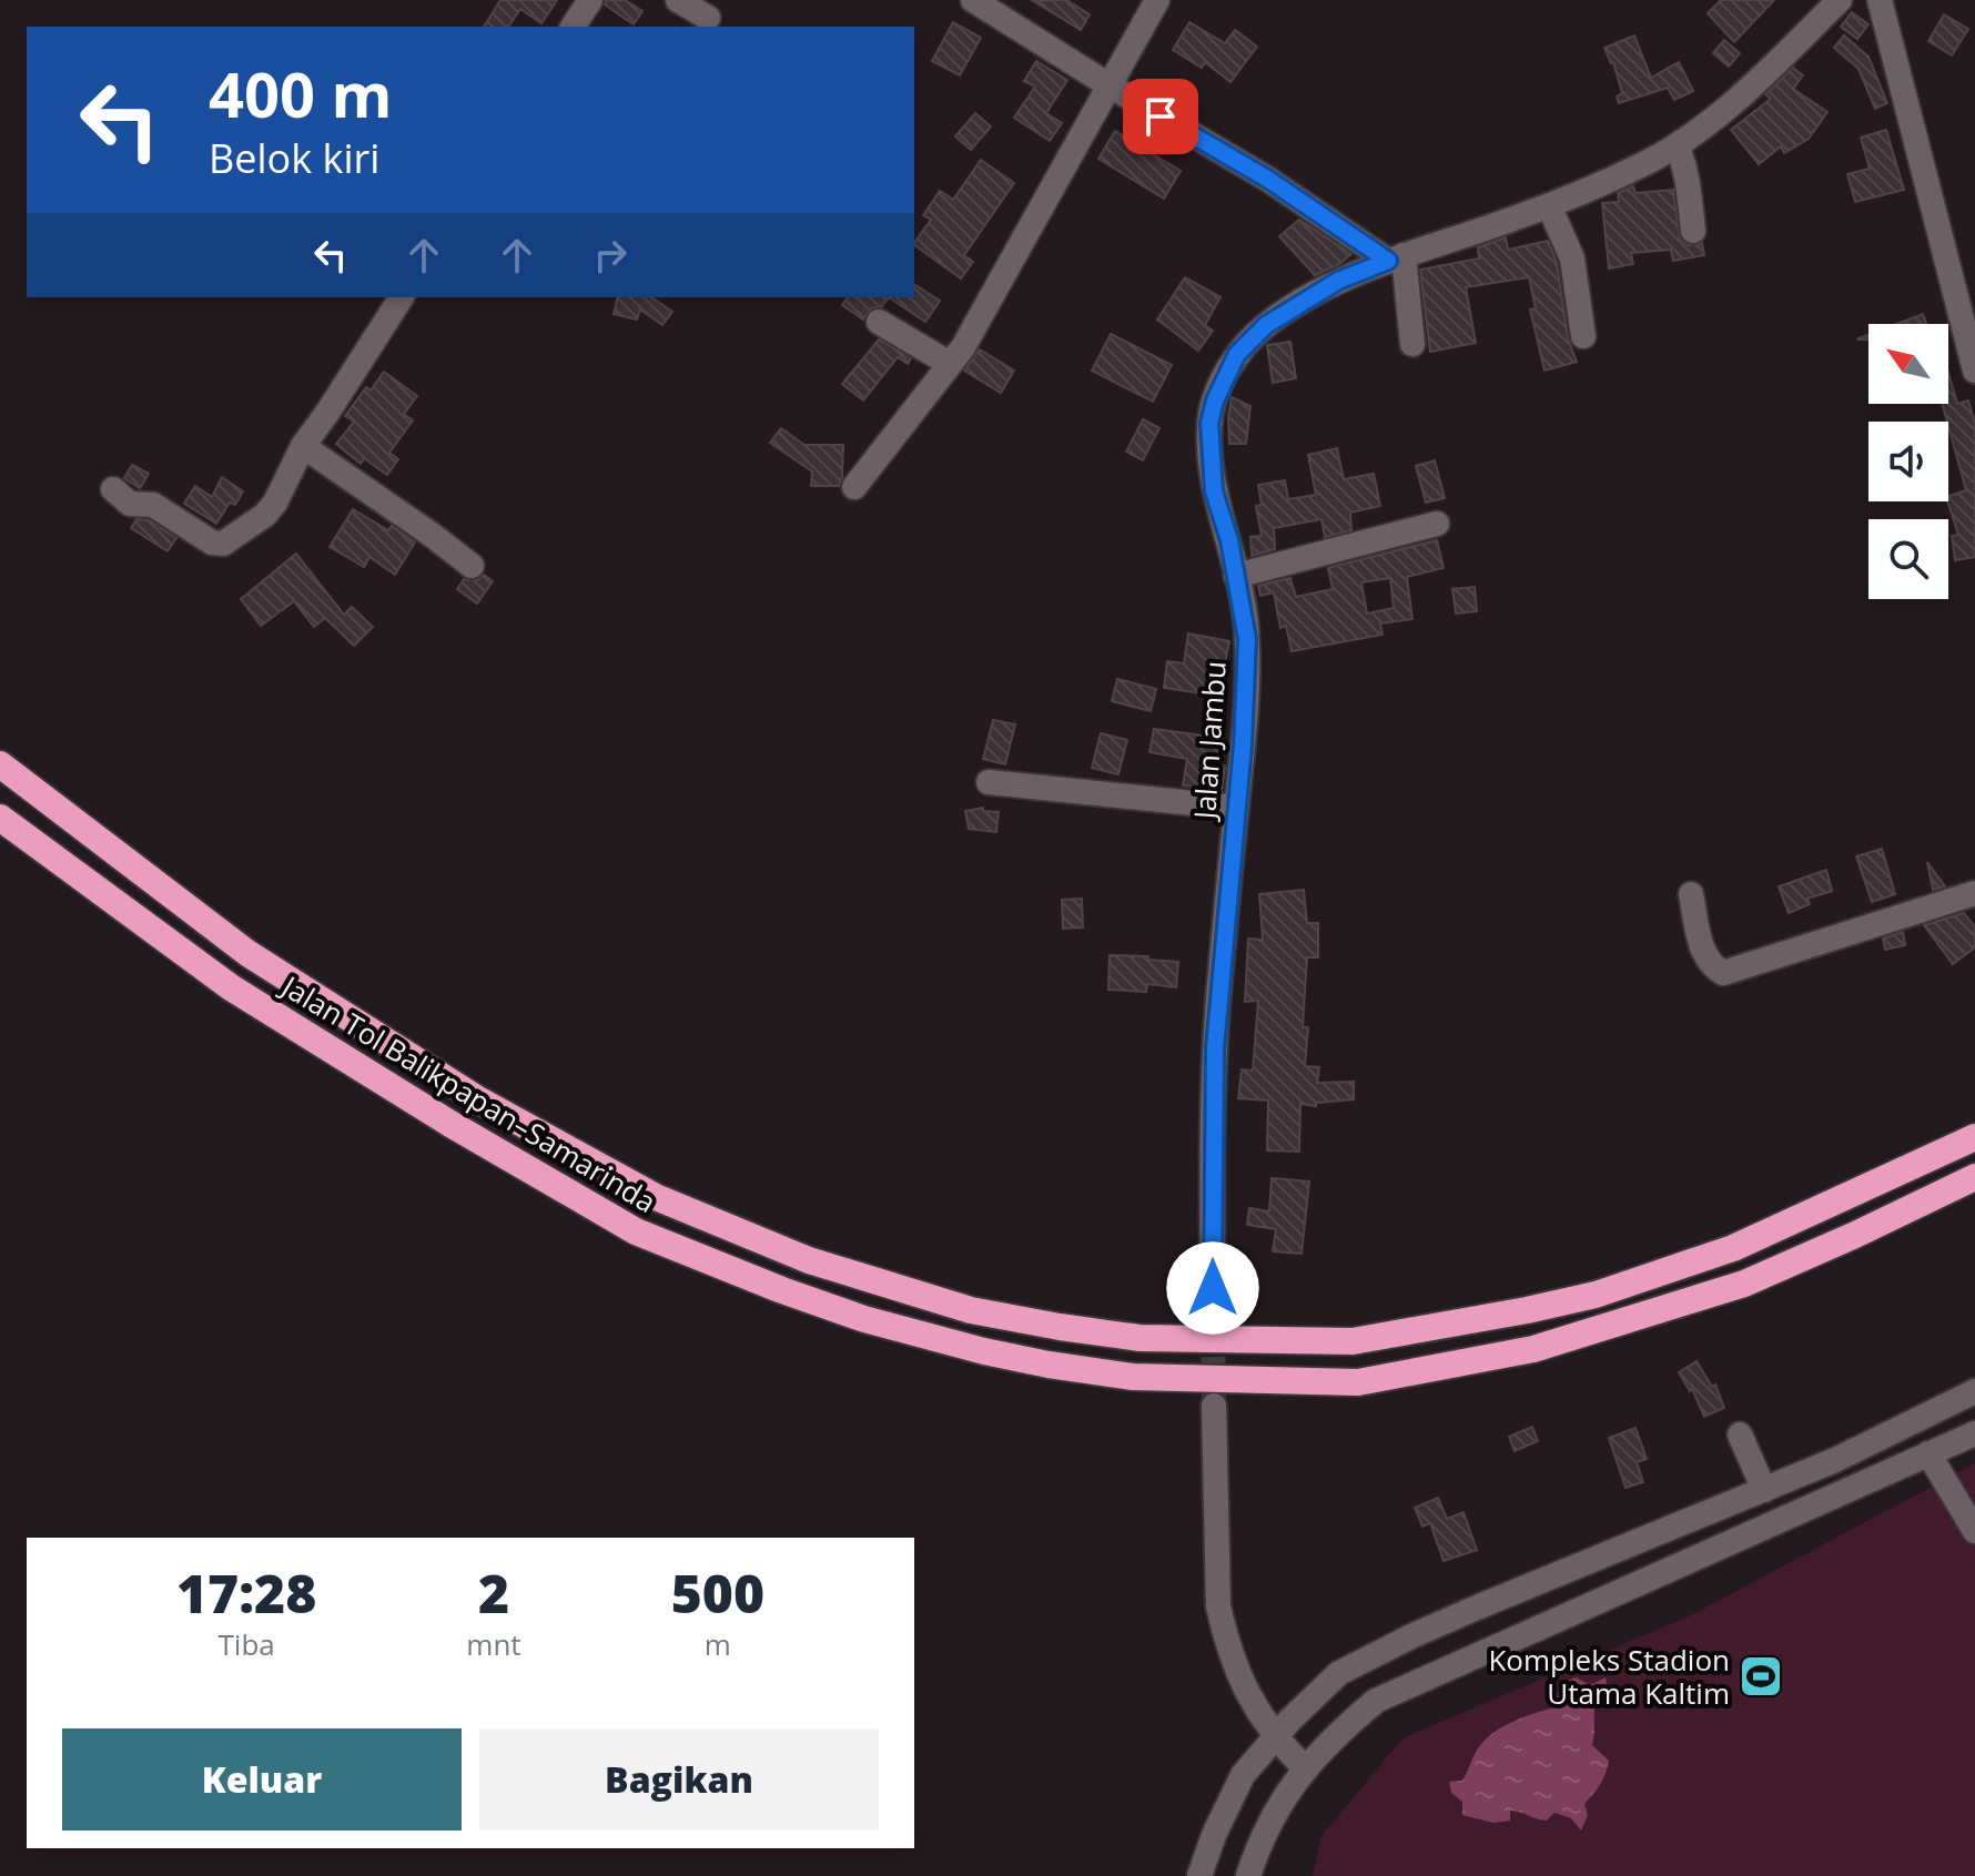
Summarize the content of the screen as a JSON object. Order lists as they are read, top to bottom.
{
  "streets": {
    "highway": ["Jalan Tol Balikpapan–Samarinda"],
    "street": ["Jalan Jambu"]
  },
  "places": {
    "sports": ["Kompleks Stadion Utama Kaltim"]
  },
  "north": "top left",
  "page": {
    "turn": ["400 m", "Belok kiri"],
    "eta": [
      "17:28",
      "Tiba",
      "2",
      "mnt",
      "500",
      "m"
    ],
    "buttons": ["Keluar", "Bagikan"]
  }
}
